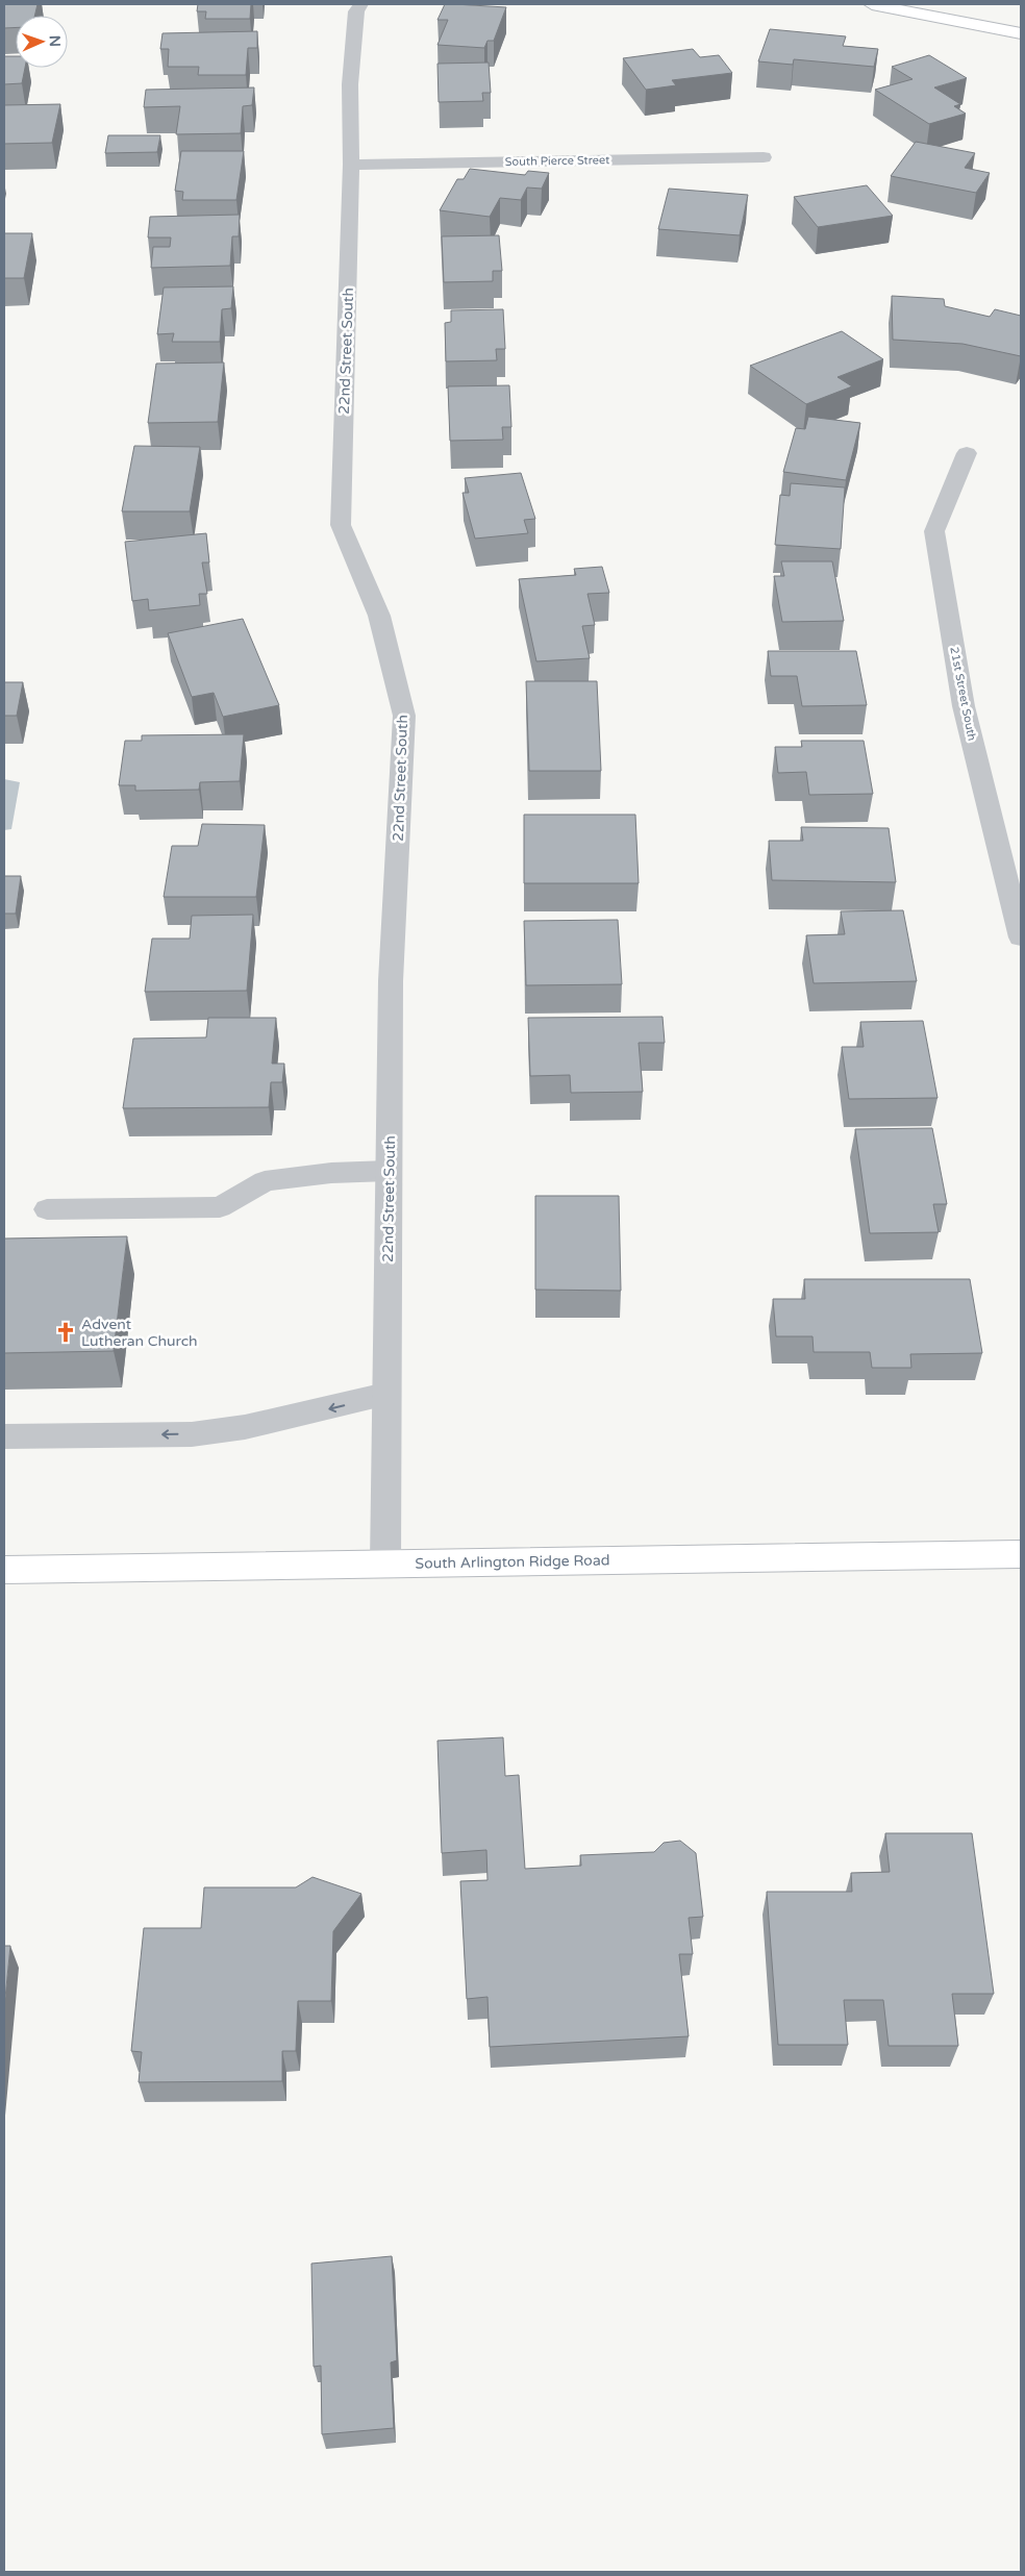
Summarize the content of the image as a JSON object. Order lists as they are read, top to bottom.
{
  "streets": {
    "main road": ["South Arlington Ridge Road"],
    "street": ["South Pierce Street", "22nd Street South", "21st Street South"]
  },
  "crossings": [
    ["South Pierce Street", "22nd Street South"],
    ["22nd Street South", "South Arlington Ridge Road"]
  ],
  "places": {
    "church": ["Advent Lutheran Church"]
  },
  "north": "right"
}
